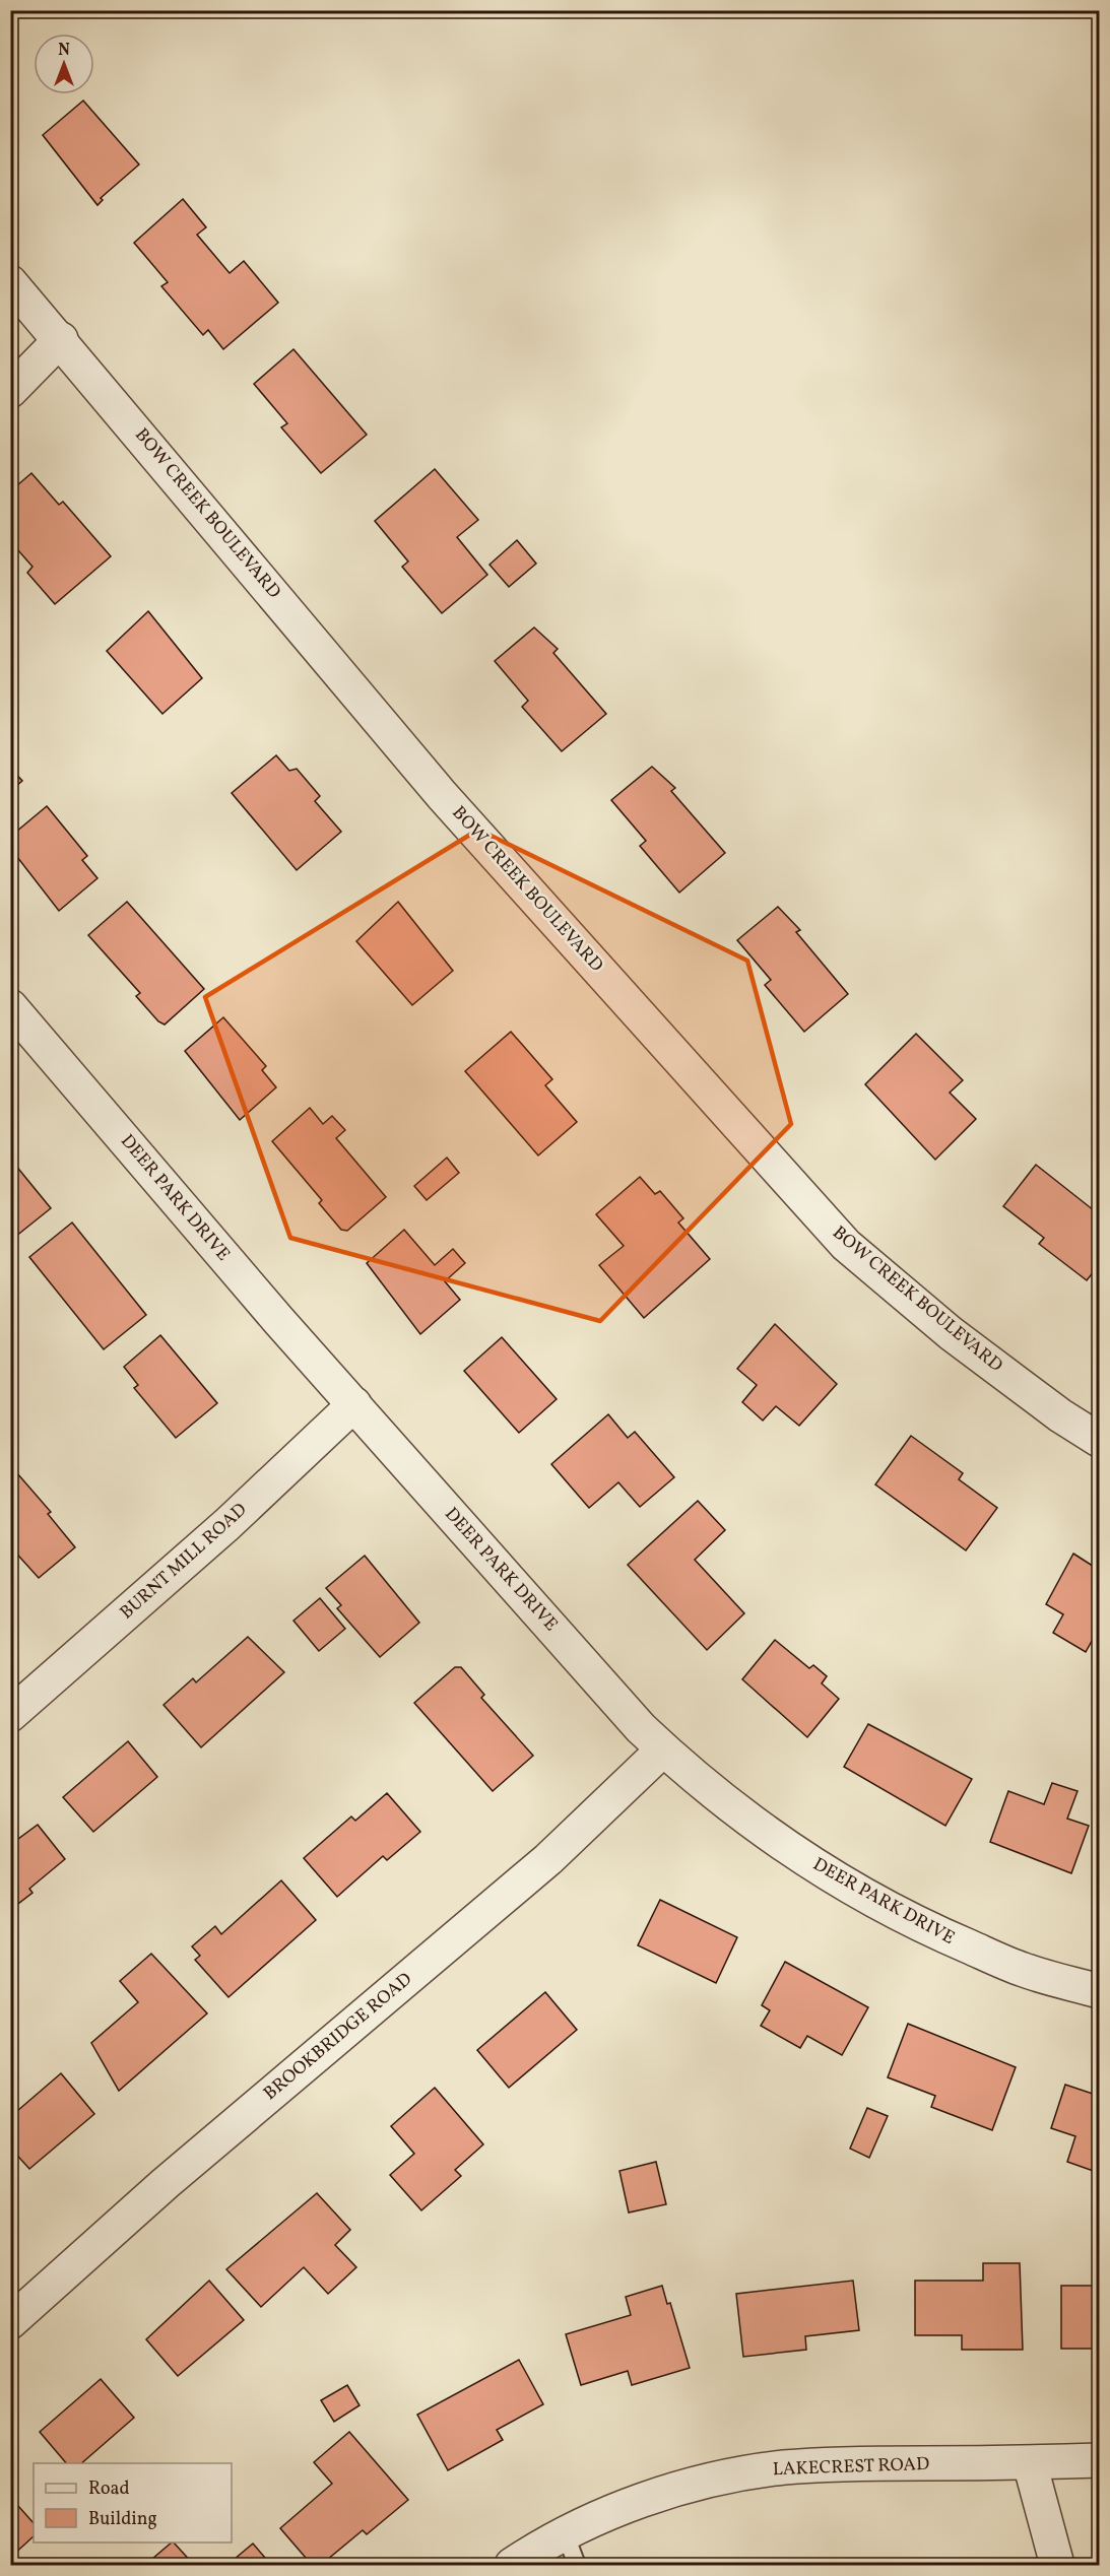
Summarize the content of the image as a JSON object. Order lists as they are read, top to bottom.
{
  "streets": {
    "street": [
      "BOW CREEK BOULEVARD",
      "DEER PARK DRIVE",
      "BURNT MILL ROAD",
      "BROOKBRIDGE ROAD",
      "LAKECREST ROAD"
    ]
  },
  "crossings": [
    ["DEER PARK DRIVE", "BURNT MILL ROAD"],
    ["DEER PARK DRIVE", "BROOKBRIDGE ROAD"]
  ],
  "legend": ["Road", "Building"],
  "north": "top"
}
